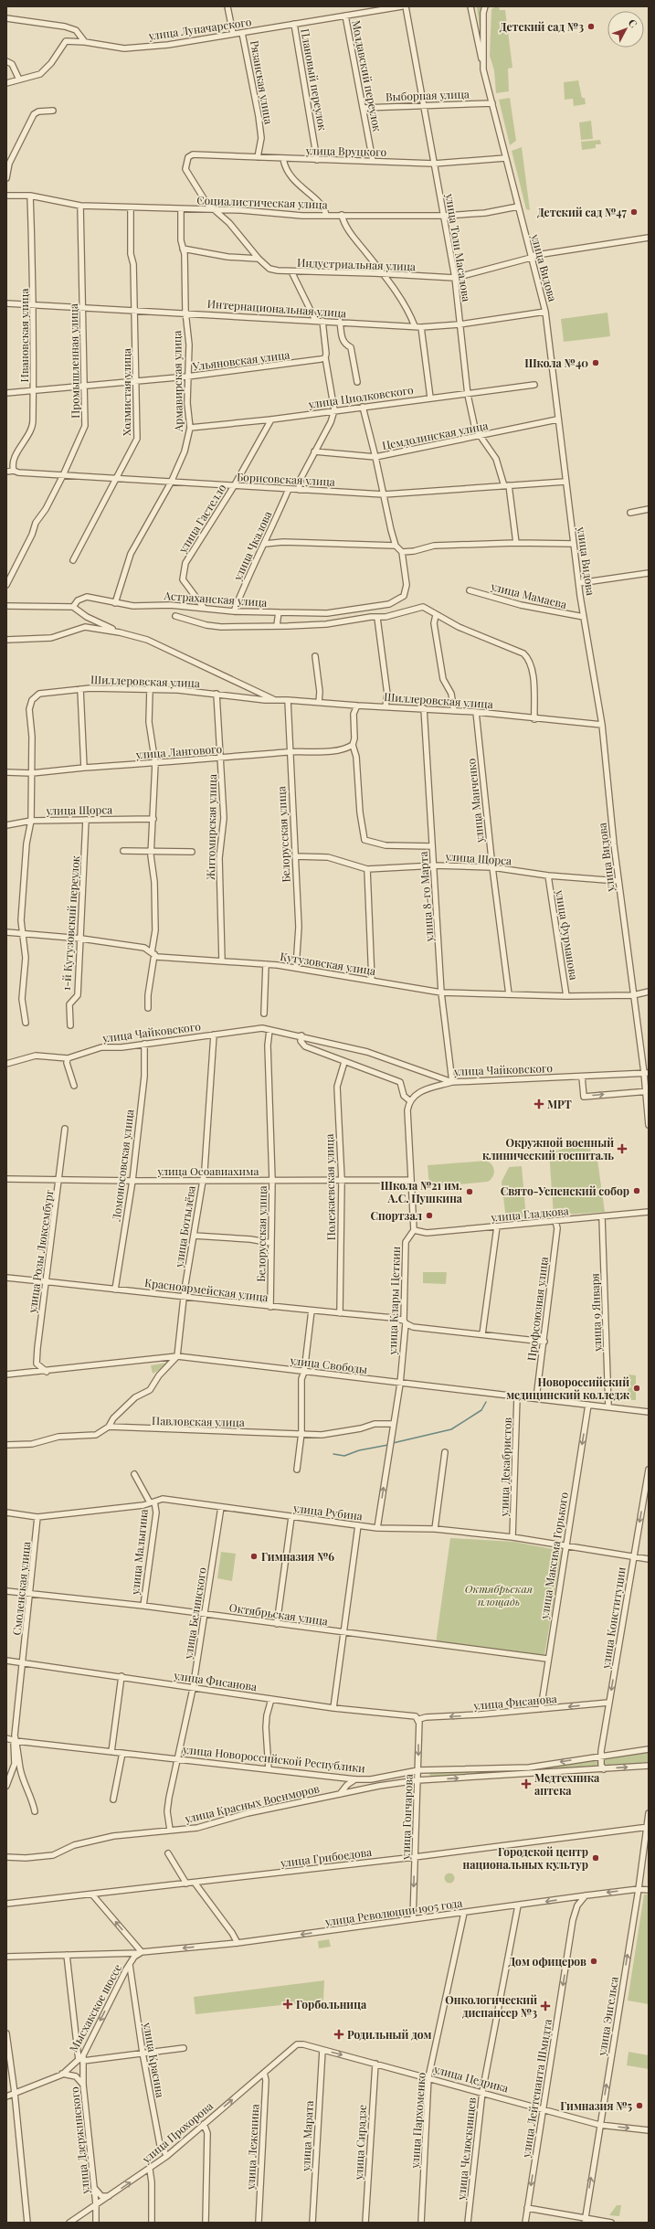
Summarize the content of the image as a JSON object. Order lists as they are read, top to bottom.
{
  "streets": {
    "street": [
      "улица Луначарского",
      "Молдавский переулок",
      "Плановый переулок",
      "Рязанская улица",
      "Выборная улица",
      "улица Вруцкого",
      "Социалистическая улица",
      "улица Толи Масалова",
      "Индустриальная улица",
      "улица Видова",
      "Интернациональная улица",
      "Ивановская улица",
      "Ульяновская улица",
      "Промышленная улица",
      "Армавирская улица",
      "Холмистая улица",
      "улица Циолковского",
      "Цемдолинская улица",
      "Борисовская улица",
      "улица Гастелло",
      "улица Чкалова",
      "улица Мамаева",
      "Астраханская улица",
      "Шиллеровская улица",
      "улица Лангового",
      "улица Манченко",
      "улица Щорса",
      "Житомирская улица",
      "Белорусская улица",
      "улица 8-го Марта",
      "1-й Кутузовский переулок",
      "улица Фурманова",
      "Кутузовская улица",
      "улица Чайковского",
      "Ломоносовская улица",
      "улица Осоавиахима",
      "Полежаевская улица",
      "улица Гладкова",
      "улица Ботылёва",
      "улица Розы Люксембург",
      "Красноармейская улица",
      "улица Клары Цеткин",
      "Профсоюзная улица",
      "улица 9 Января",
      "улица Свободы",
      "Павловская улица",
      "улица Декабристов",
      "улица Рубина",
      "улица Малыгина",
      "улица Максима Горького",
      "Смоленская улица",
      "улица Белинского",
      "Октябрьская улица",
      "улица Конституции",
      "улица Фисанова",
      "улица Новороссийской Республики",
      "улица Красных Военморов",
      "улица Гончарова",
      "улица Грибоедова",
      "улица Революции 1905 года",
      "Мысхакское шоссе",
      "улица Энгельса",
      "улица Красина",
      "улица Цедрика",
      "улица Лейтенанта Шмидта",
      "улица Пархоменко",
      "улица Прохорова",
      "улица Марата",
      "улица Дзержинского",
      "улица Сирадзе",
      "улица Леженина",
      "улица Челюскинцев"
    ]
  },
  "crossings": [
    ["улица Луначарского", "Молдавский переулок"],
    ["улица Луначарского", "Плановый переулок"],
    ["улица Луначарского", "Рязанская улица"],
    ["Молдавский переулок", "Выборная улица"],
    ["Молдавский переулок", "улица Вруцкого"],
    ["Плановый переулок", "улица Вруцкого"],
    ["Рязанская улица", "улица Вруцкого"],
    ["Выборная улица", "улица Толи Масалова"],
    ["Выборная улица", "улица Видова"],
    ["улица Вруцкого", "Социалистическая улица"],
    ["улица Вруцкого", "улица Толи Масалова"],
    ["улица Вруцкого", "улица Видова"],
    ["Социалистическая улица", "улица Толи Масалова"],
    ["Социалистическая улица", "улица Видова"],
    ["Социалистическая улица", "Ивановская улица"],
    ["Социалистическая улица", "Промышленная улица"],
    ["Социалистическая улица", "Армавирская улица"],
    ["Социалистическая улица", "Холмистая улица"],
    ["улица Толи Масалова", "Индустриальная улица"],
    ["улица Толи Масалова", "Интернациональная улица"],
    ["улица Толи Масалова", "улица Циолковского"],
    ["улица Толи Масалова", "Цемдолинская улица"],
    ["улица Толи Масалова", "Борисовская улица"],
    ["Индустриальная улица", "улица Видова"],
    ["улица Видова", "Интернациональная улица"],
    ["улица Видова", "Цемдолинская улица"],
    ["улица Видова", "Борисовская улица"],
    ["улица Видова", "улица Мамаева"],
    ["улица Видова", "Шиллеровская улица"],
    ["улица Видова", "улица Щорса"],
    ["улица Видова", "Кутузовская улица"],
    ["улица Видова", "улица Чайковского"],
    ["Интернациональная улица", "Ивановская улица"],
    ["Интернациональная улица", "Промышленная улица"],
    ["Интернациональная улица", "Армавирская улица"],
    ["Интернациональная улица", "Холмистая улица"],
    ["Ивановская улица", "Ульяновская улица"],
    ["Ивановская улица", "Борисовская улица"],
    ["Ульяновская улица", "Промышленная улица"],
    ["Ульяновская улица", "Армавирская улица"],
    ["Ульяновская улица", "Холмистая улица"],
    ["Промышленная улица", "Борисовская улица"],
    ["Армавирская улица", "улица Циолковского"],
    ["Армавирская улица", "Борисовская улица"],
    ["Армавирская улица", "Астраханская улица"],
    ["Холмистая улица", "Борисовская улица"],
    ["улица Циолковского", "улица Гастелло"],
    ["Борисовская улица", "улица Гастелло"],
    ["Борисовская улица", "улица Чкалова"],
    ["улица Гастелло", "Астраханская улица"],
    ["улица Чкалова", "Астраханская улица"],
    ["Астраханская улица", "Шиллеровская улица"],
    ["Шиллеровская улица", "улица Лангового"],
    ["Шиллеровская улица", "улица Манченко"],
    ["Шиллеровская улица", "Житомирская улица"],
    ["Шиллеровская улица", "Белорусская улица"],
    ["Шиллеровская улица", "улица 8-го Марта"],
    ["улица Лангового", "улица Щорса"],
    ["улица Лангового", "Житомирская улица"],
    ["улица Лангового", "Белорусская улица"],
    ["улица Манченко", "улица Щорса"],
    ["улица Манченко", "Кутузовская улица"],
    ["улица Щорса", "Белорусская улица"],
    ["улица Щорса", "улица 8-го Марта"],
    ["улица Щорса", "1-й Кутузовский переулок"],
    ["улица Щорса", "улица Фурманова"],
    ["Житомирская улица", "Кутузовская улица"],
    ["Белорусская улица", "Кутузовская улица"],
    ["Белорусская улица", "улица Чайковского"],
    ["Белорусская улица", "улица Осоавиахима"],
    ["Белорусская улица", "Красноармейская улица"],
    ["улица 8-го Марта", "Кутузовская улица"],
    ["улица 8-го Марта", "улица Чайковского"],
    ["1-й Кутузовский переулок", "Кутузовская улица"],
    ["улица Фурманова", "Кутузовская улица"],
    ["улица Чайковского", "Ломоносовская улица"],
    ["улица Чайковского", "улица Ботылёва"],
    ["Ломоносовская улица", "улица Осоавиахима"],
    ["Ломоносовская улица", "Красноармейская улица"],
    ["улица Осоавиахима", "Полежаевская улица"],
    ["улица Осоавиахима", "улица Ботылёва"],
    ["улица Осоавиахима", "улица Розы Люксембург"],
    ["Полежаевская улица", "Красноармейская улица"],
    ["улица Гладкова", "улица Клары Цеткин"],
    ["улица Гладкова", "Профсоюзная улица"],
    ["улица Гладкова", "улица 9 Января"],
    ["улица Ботылёва", "Красноармейская улица"],
    ["улица Ботылёва", "улица Свободы"],
    ["улица Розы Люксембург", "Красноармейская улица"],
    ["улица Розы Люксембург", "улица Свободы"],
    ["Красноармейская улица", "улица Клары Цеткин"],
    ["Красноармейская улица", "Профсоюзная улица"],
    ["улица Клары Цеткин", "улица Свободы"],
    ["улица Клары Цеткин", "Павловская улица"],
    ["улица Клары Цеткин", "улица Рубина"],
    ["Профсоюзная улица", "улица Свободы"],
    ["улица 9 Января", "улица Свободы"],
    ["улица Свободы", "улица Декабристов"],
    ["улица Свободы", "улица Максима Горького"],
    ["улица Декабристов", "улица Рубина"],
    ["улица Рубина", "улица Малыгина"],
    ["улица Рубина", "улица Максима Горького"],
    ["улица Рубина", "Смоленская улица"],
    ["улица Рубина", "улица Белинского"],
    ["улица Рубина", "улица Конституции"],
    ["улица Малыгина", "Октябрьская улица"],
    ["улица Максима Горького", "Октябрьская улица"],
    ["улица Максима Горького", "улица Фисанова"],
    ["Смоленская улица", "Октябрьская улица"],
    ["Смоленская улица", "улица Фисанова"],
    ["Смоленская улица", "улица Новороссийской Республики"],
    ["улица Белинского", "Октябрьская улица"],
    ["улица Белинского", "улица Фисанова"],
    ["улица Белинского", "улица Новороссийской Республики"],
    ["улица Белинского", "улица Красных Военморов"],
    ["улица Конституции", "улица Фисанова"],
    ["улица Конституции", "улица Новороссийской Республики"],
    ["улица Новороссийской Республики", "улица Гончарова"],
    ["улица Красных Военморов", "улица Гончарова"],
    ["улица Гончарова", "улица Грибоедова"],
    ["улица Гончарова", "улица Революции 1905 года"],
    ["улица Грибоедова", "улица Энгельса"],
    ["улица Революции 1905 года", "Мысхакское шоссе"],
    ["улица Революции 1905 года", "улица Энгельса"],
    ["улица Революции 1905 года", "улица Лейтенанта Шмидта"],
    ["улица Революции 1905 года", "улица Пархоменко"],
    ["улица Революции 1905 года", "улица Дзержинского"],
    ["улица Революции 1905 года", "улица Челюскинцев"],
    ["Мысхакское шоссе", "улица Красина"],
    ["Мысхакское шоссе", "улица Дзержинского"],
    ["улица Энгельса", "улица Цедрика"],
    ["улица Красина", "улица Прохорова"],
    ["улица Цедрика", "улица Лейтенанта Шмидта"],
    ["улица Цедрика", "улица Пархоменко"],
    ["улица Цедрика", "улица Прохорова"],
    ["улица Цедрика", "улица Марата"],
    ["улица Цедрика", "улица Сирадзе"],
    ["улица Цедрика", "улица Челюскинцев"],
    ["улица Прохорова", "улица Дзержинского"],
    ["улица Прохорова", "улица Леженина"]
  ],
  "one_way": [
    "улица Максима Горького",
    "улица Конституции",
    "улица Гончарова",
    "улица Революции 1905 года",
    "Мысхакское шоссе",
    "улица Энгельса",
    "улица Лейтенанта Шмидта",
    "улица Прохорова"
  ],
  "parks": ["Октябрьская площадь"],
  "places": {
    "other": [
      "Детский сад №3",
      "Детский сад №47",
      "Школа №40",
      "Свято-Успенский собор",
      "Школа №21 им. А.С. Пушкина",
      "Спортзал",
      "Новороссийский медицинский колледж",
      "Гимназия №6",
      "Городской центр национальных культур",
      "Дом офицеров",
      "Гимназия №5"
    ],
    "health": [
      "МРТ",
      "Окружной военный клинический госпиталь",
      "Медтехника аптека",
      "Горбольница",
      "Онкологический диспансер №3",
      "Родильный дом"
    ]
  },
  "north": "top right"
}
